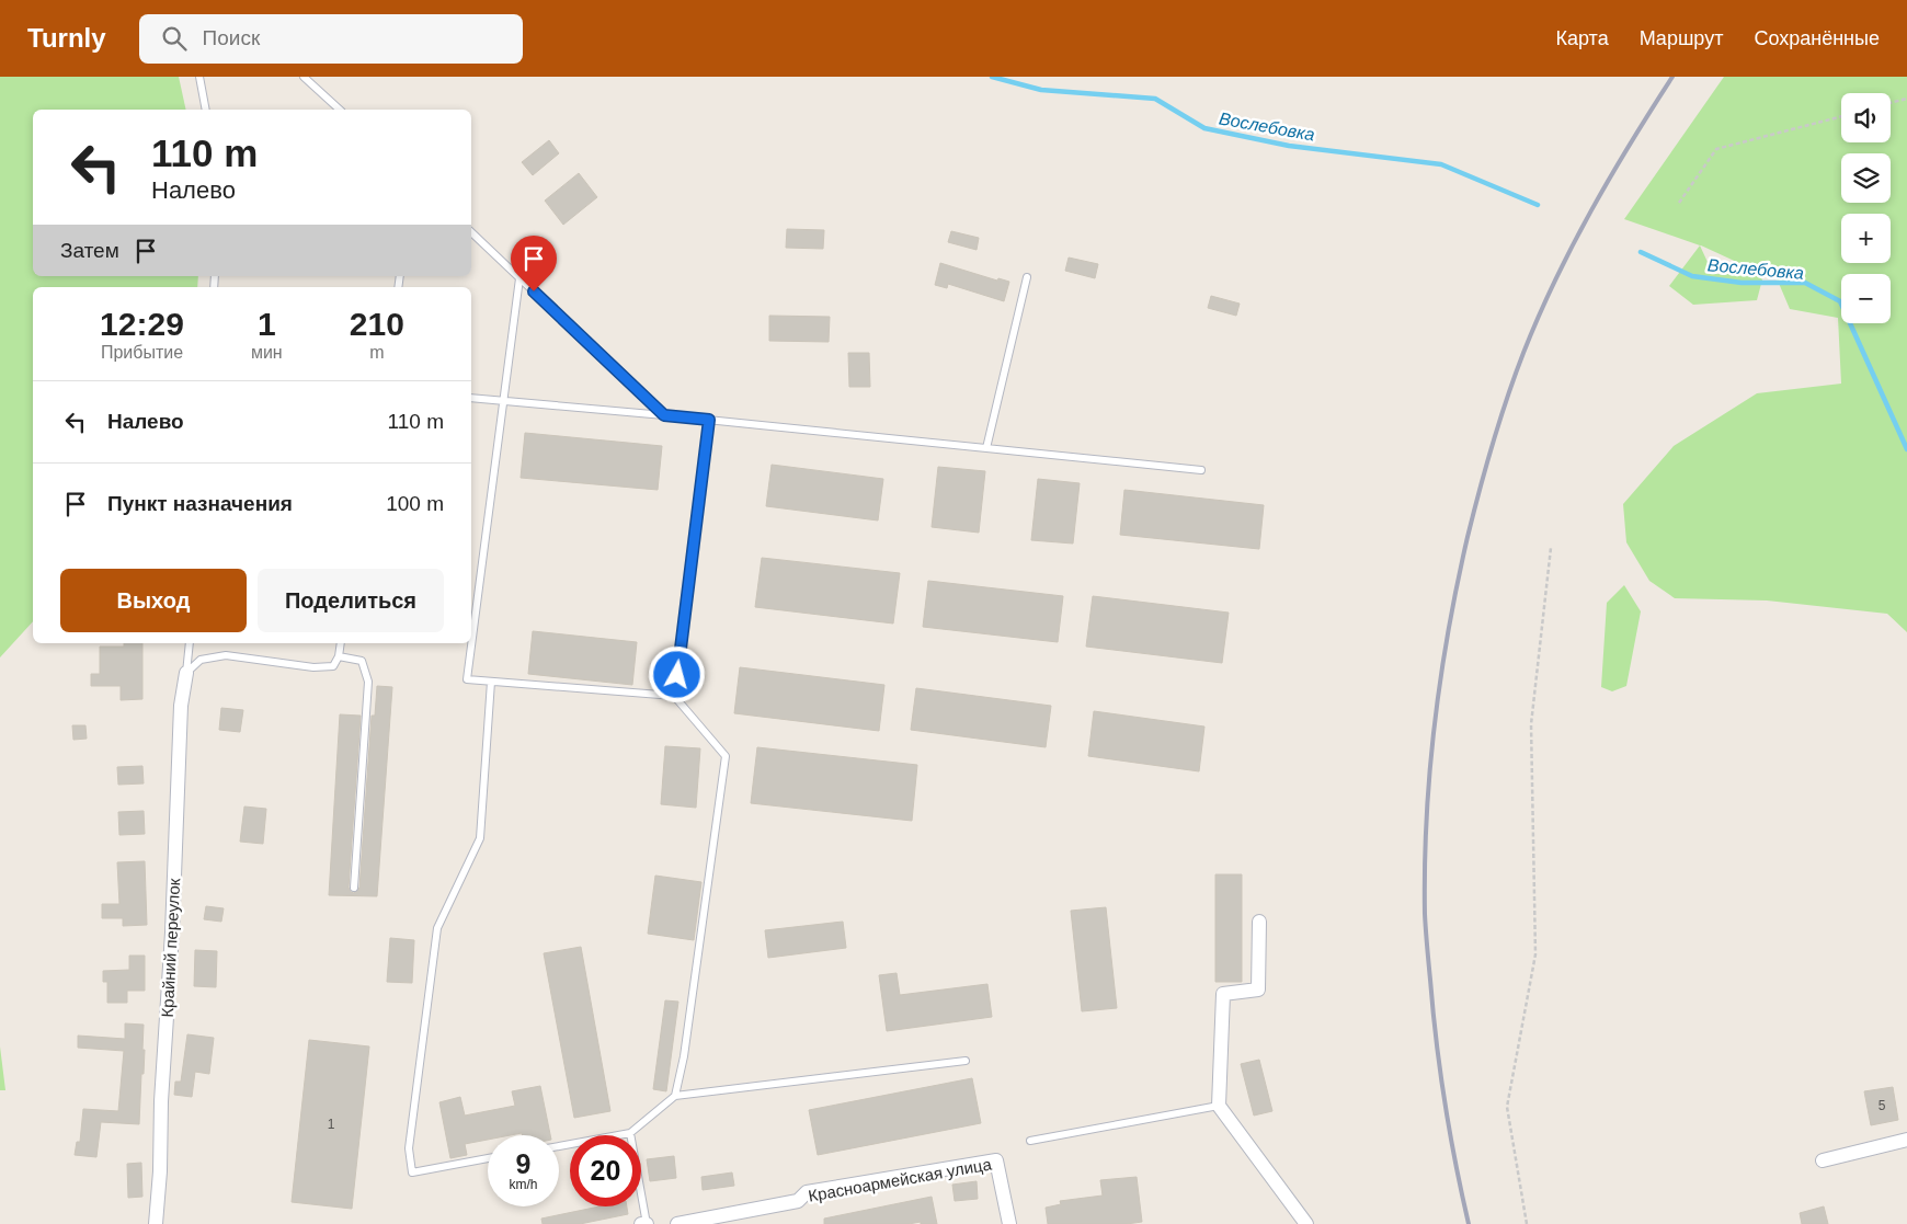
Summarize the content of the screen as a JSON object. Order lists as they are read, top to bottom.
{
  "streets": {
    "street": ["Крайний переулок", "Красноармейская улица"]
  },
  "water": ["Вослебовка"],
  "house_numbers": ["5", "1"],
  "page": {
    "header": "Turnly",
    "search": "Поиск",
    "nav": ["Карта", "Маршрут", "Сохранённые"],
    "map_buttons": ["+", "−"],
    "turn": ["110 m", "Налево"],
    "then": "Затем",
    "eta": [
      "12:29",
      "Прибытие",
      "1",
      "мин",
      "210",
      "m"
    ],
    "list": [
      {
        "name": "Налево",
        "value": "110 m"
      },
      {
        "name": "Пункт назначения",
        "value": "100 m"
      }
    ],
    "buttons": ["Выход", "Поделиться"],
    "speed": "9 km/h",
    "limit": "20"
  }
}
